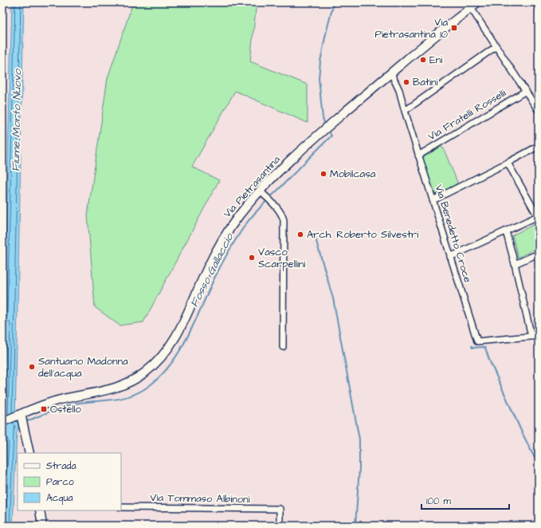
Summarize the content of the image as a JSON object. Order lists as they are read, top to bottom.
{
  "streets": {
    "street": [
      "Via Fratelli Rosselli",
      "Via Pietrasantina",
      "Via Benedetto Croce",
      "Via Tommaso Albinoni"
    ]
  },
  "crossings": [
    ["Via Fratelli Rosselli", "Via Benedetto Croce"],
    ["Via Pietrasantina", "Via Benedetto Croce"]
  ],
  "water": ["Fiume Morto Nuovo", "Fosso Gallaccio"],
  "places": {
    "transit": ["Via Pietrasantina 10", "Ostello"],
    "other": [
      "Eni",
      "Batini",
      "Mobilcasa",
      "Arch. Roberto Silvestri",
      "Vasco Scarpellini",
      "Santuario Madonna dell'acqua"
    ]
  },
  "legend": ["Strada", "Parco", "Acqua"],
  "scale_bar": "100 m"
}
